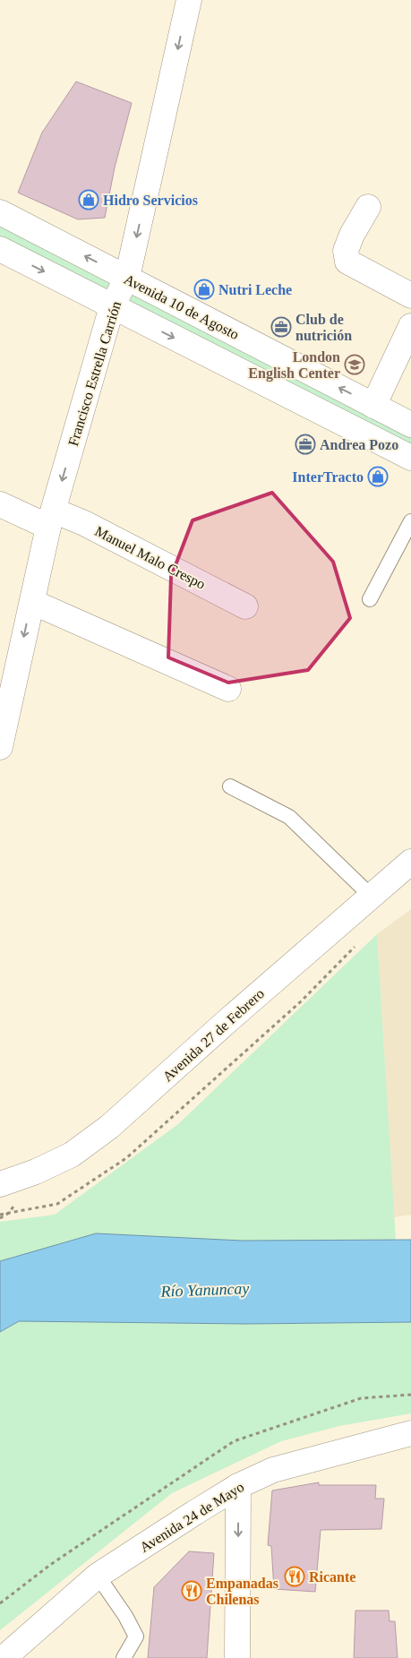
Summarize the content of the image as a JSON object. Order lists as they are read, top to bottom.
{
  "streets": {
    "street": [
      "Avenida 10 de Agosto",
      "Francisco Estrella Carrión",
      "Manuel Malo Crespo",
      "Avenida 27 de Febrero",
      "Avenida 24 de Mayo"
    ]
  },
  "crossings": [
    ["Avenida 10 de Agosto", "Francisco Estrella Carrión"],
    ["Francisco Estrella Carrión", "Manuel Malo Crespo"]
  ],
  "one_way": ["Francisco Estrella Carrión"],
  "water": ["Río Yanuncay"],
  "places": {
    "shop": ["Hidro Servicios", "Nutri Leche", "InterTracto"],
    "office": ["Club de nutrición", "Andrea Pozo"],
    "school or university": ["London English Center"],
    "restaurant": ["Ricante", "Empanadas Chilenas"]
  }
}
